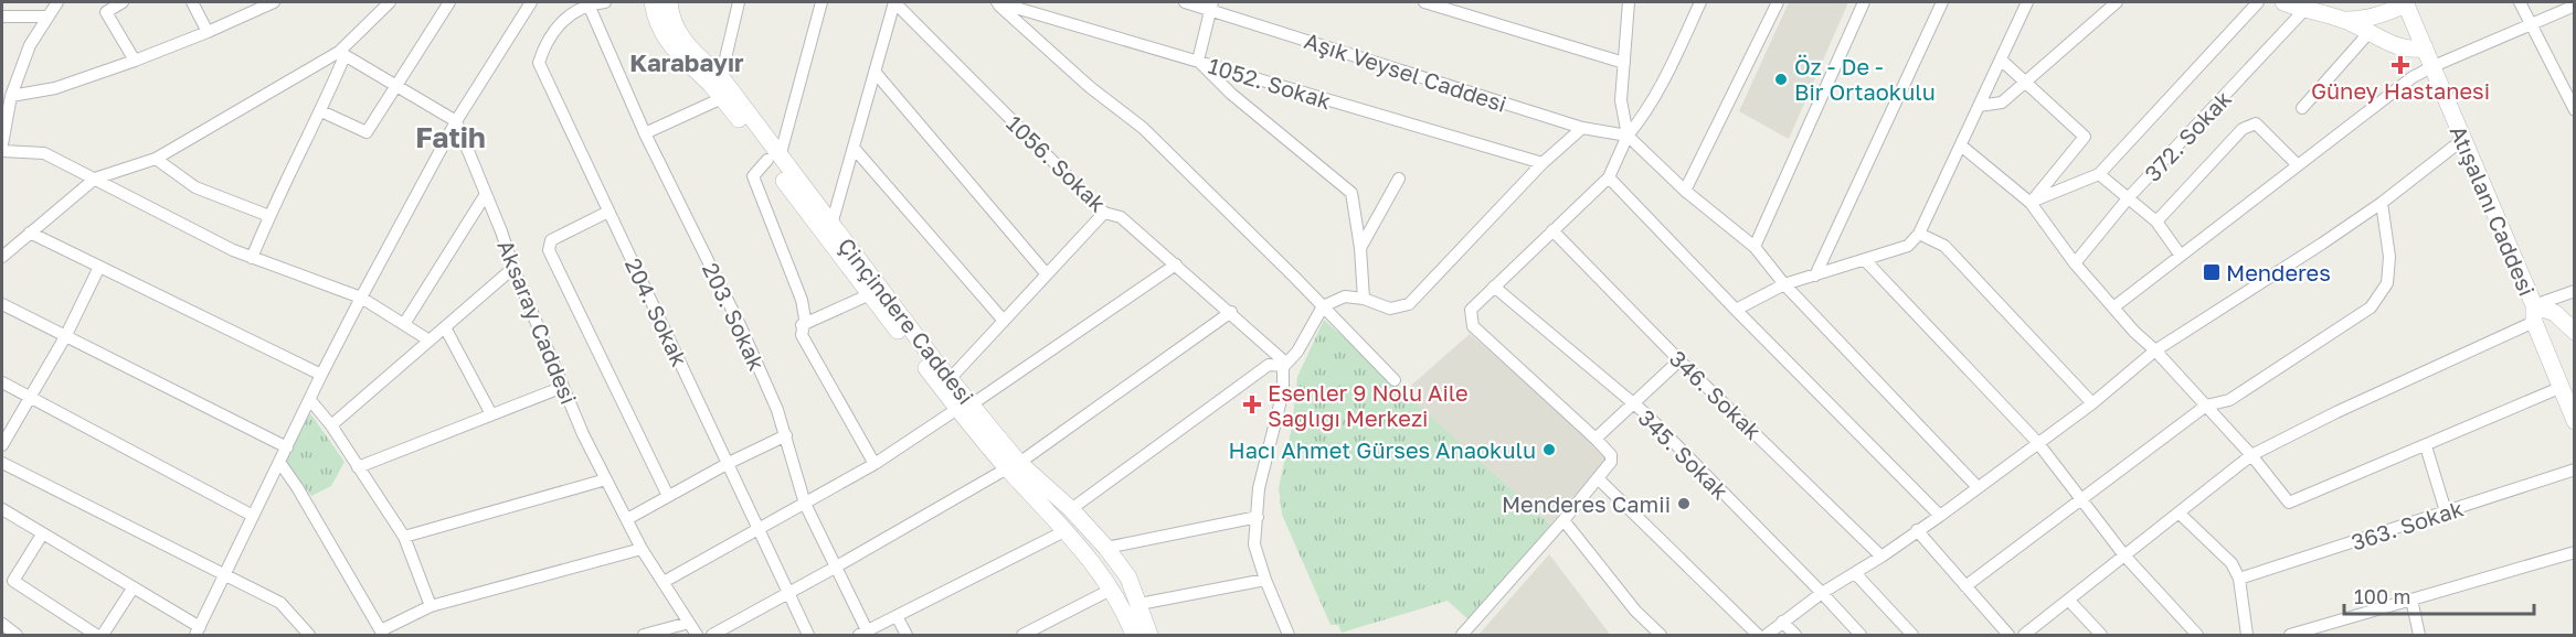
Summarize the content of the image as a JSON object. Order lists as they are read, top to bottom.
{
  "streets": {
    "main road": ["Atışalanı Caddesi", "Çinçindere Caddesi"],
    "street": [
      "Aşık Veysel Caddesi",
      "1052. Sokak",
      "372. Sokak",
      "1056. Sokak",
      "204. Sokak",
      "203. Sokak",
      "Aksaray Caddesi",
      "346. Sokak",
      "345. Sokak",
      "363. Sokak"
    ]
  },
  "crossings": [
    ["204. Sokak", "203. Sokak"]
  ],
  "districts": ["Karabayır", "Fatih"],
  "places": {
    "health": ["Güney Hastanesi", "Esenler 9 Nolu Aile Sağlığı Merkezi"],
    "other": ["Öz - De - Bir Ortaokulu", "Hacı Ahmet Gürses Anaokulu", "Menderes Camii"],
    "transit": ["Menderes"]
  },
  "scale_bar": "100 m"
}
